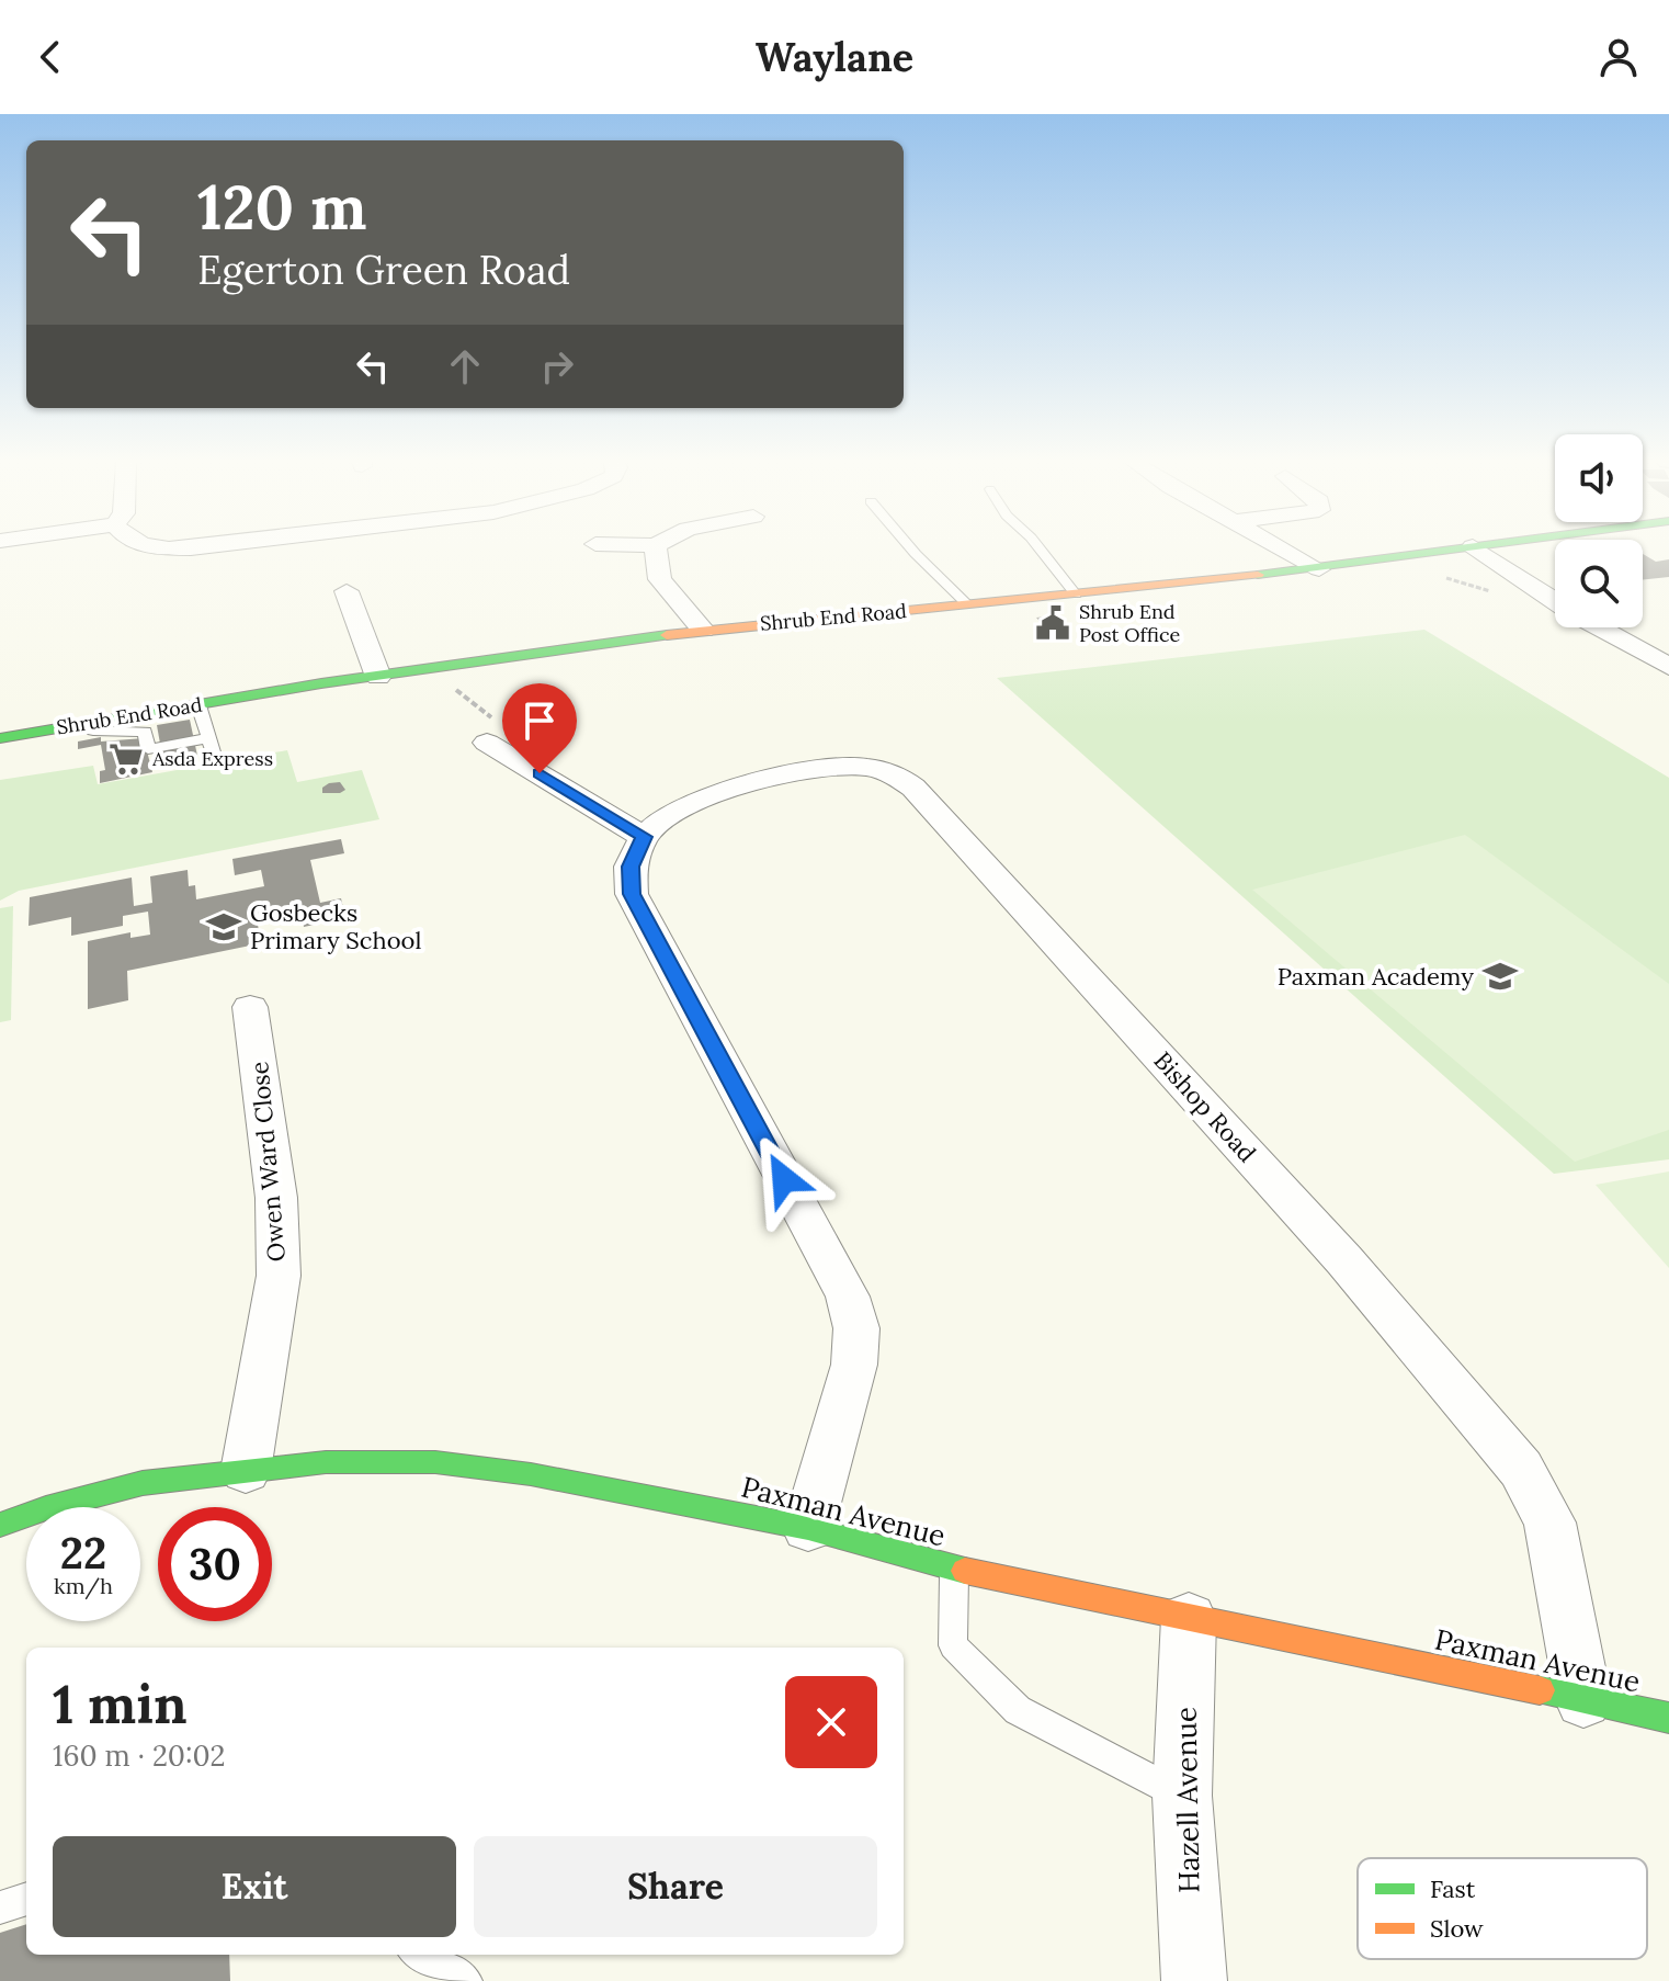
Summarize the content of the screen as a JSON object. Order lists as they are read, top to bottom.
{
  "streets": {
    "main road": ["Shrub End Road", "Paxman Avenue"],
    "street": ["Bishop Road", "Owen Ward Close", "Hazell Avenue"]
  },
  "crossings": [
    ["Bishop Road", "Paxman Avenue"],
    ["Owen Ward Close", "Paxman Avenue"],
    ["Paxman Avenue", "Hazell Avenue"]
  ],
  "places": {
    "public building": ["Shrub End Post Office"],
    "supermarket": ["Asda Express"],
    "school or university": ["Gosbecks Primary School", "Paxman Academy"]
  },
  "legend": ["Fast", "Slow"],
  "page": {
    "header": "Waylane",
    "turn": ["120 m", "Egerton Green Road"],
    "speed": "22 km/h",
    "limit": "30",
    "heading": ["1 min", "160 m · 20:02"],
    "buttons": ["Exit", "Share"]
  }
}
